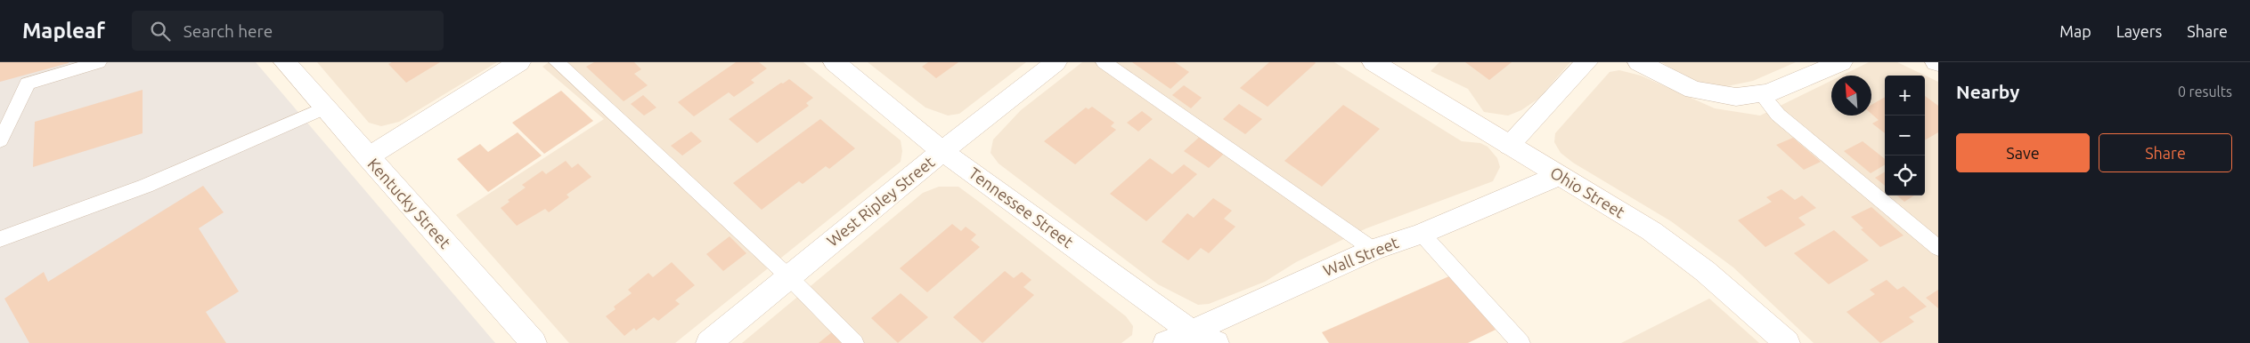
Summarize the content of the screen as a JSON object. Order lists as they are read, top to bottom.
{
  "streets": {
    "street": [
      "Ohio Street",
      "West Ripley Street",
      "Kentucky Street",
      "Tennessee Street",
      "Wall Street"
    ]
  },
  "crossings": [
    ["Ohio Street", "Wall Street"],
    ["West Ripley Street", "Tennessee Street"],
    ["Tennessee Street", "Wall Street"]
  ],
  "north": "top left",
  "page": {
    "header": "Mapleaf",
    "search": "Search here",
    "nav": ["Map", "Layers", "Share"],
    "heading": ["Nearby", "0 results"],
    "map_buttons": ["+", "−"],
    "buttons": ["Save", "Share"]
  }
}
